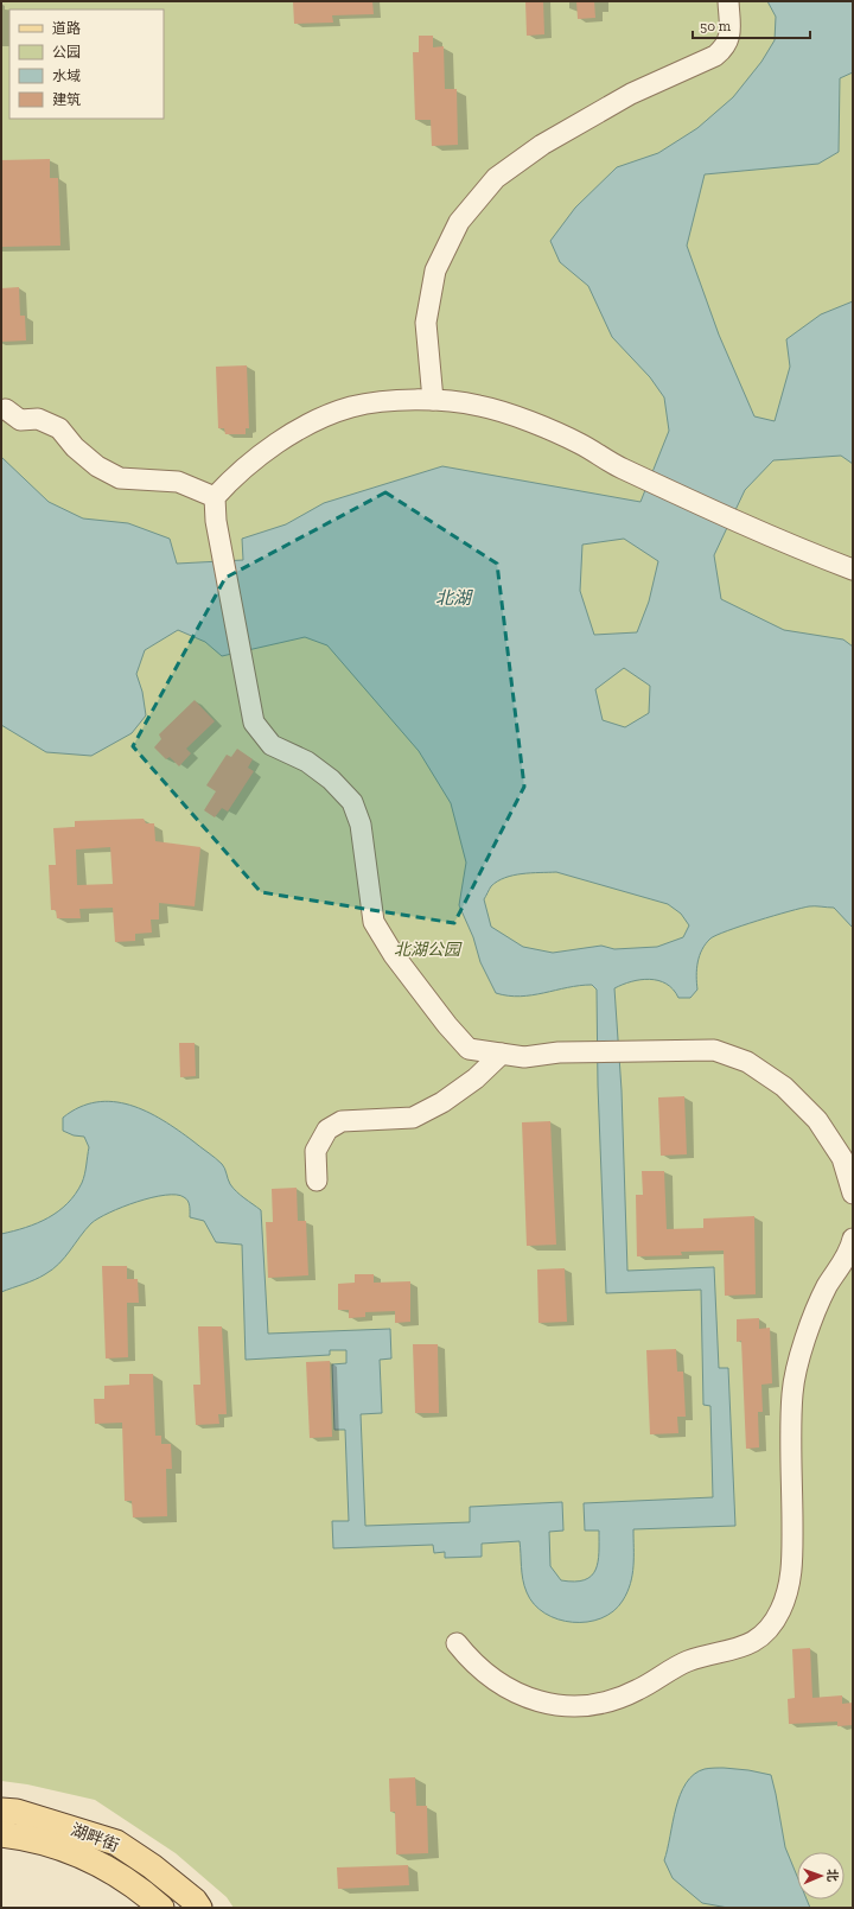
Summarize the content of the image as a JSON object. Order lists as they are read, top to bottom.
{
  "streets": {
    "main road": ["湖畔街"]
  },
  "water": ["北湖"],
  "parks": ["北湖公园"],
  "legend": [
    "道路",
    "公园",
    "水域",
    "建筑"
  ],
  "scale_bar": "50 m",
  "north": "right"
}
